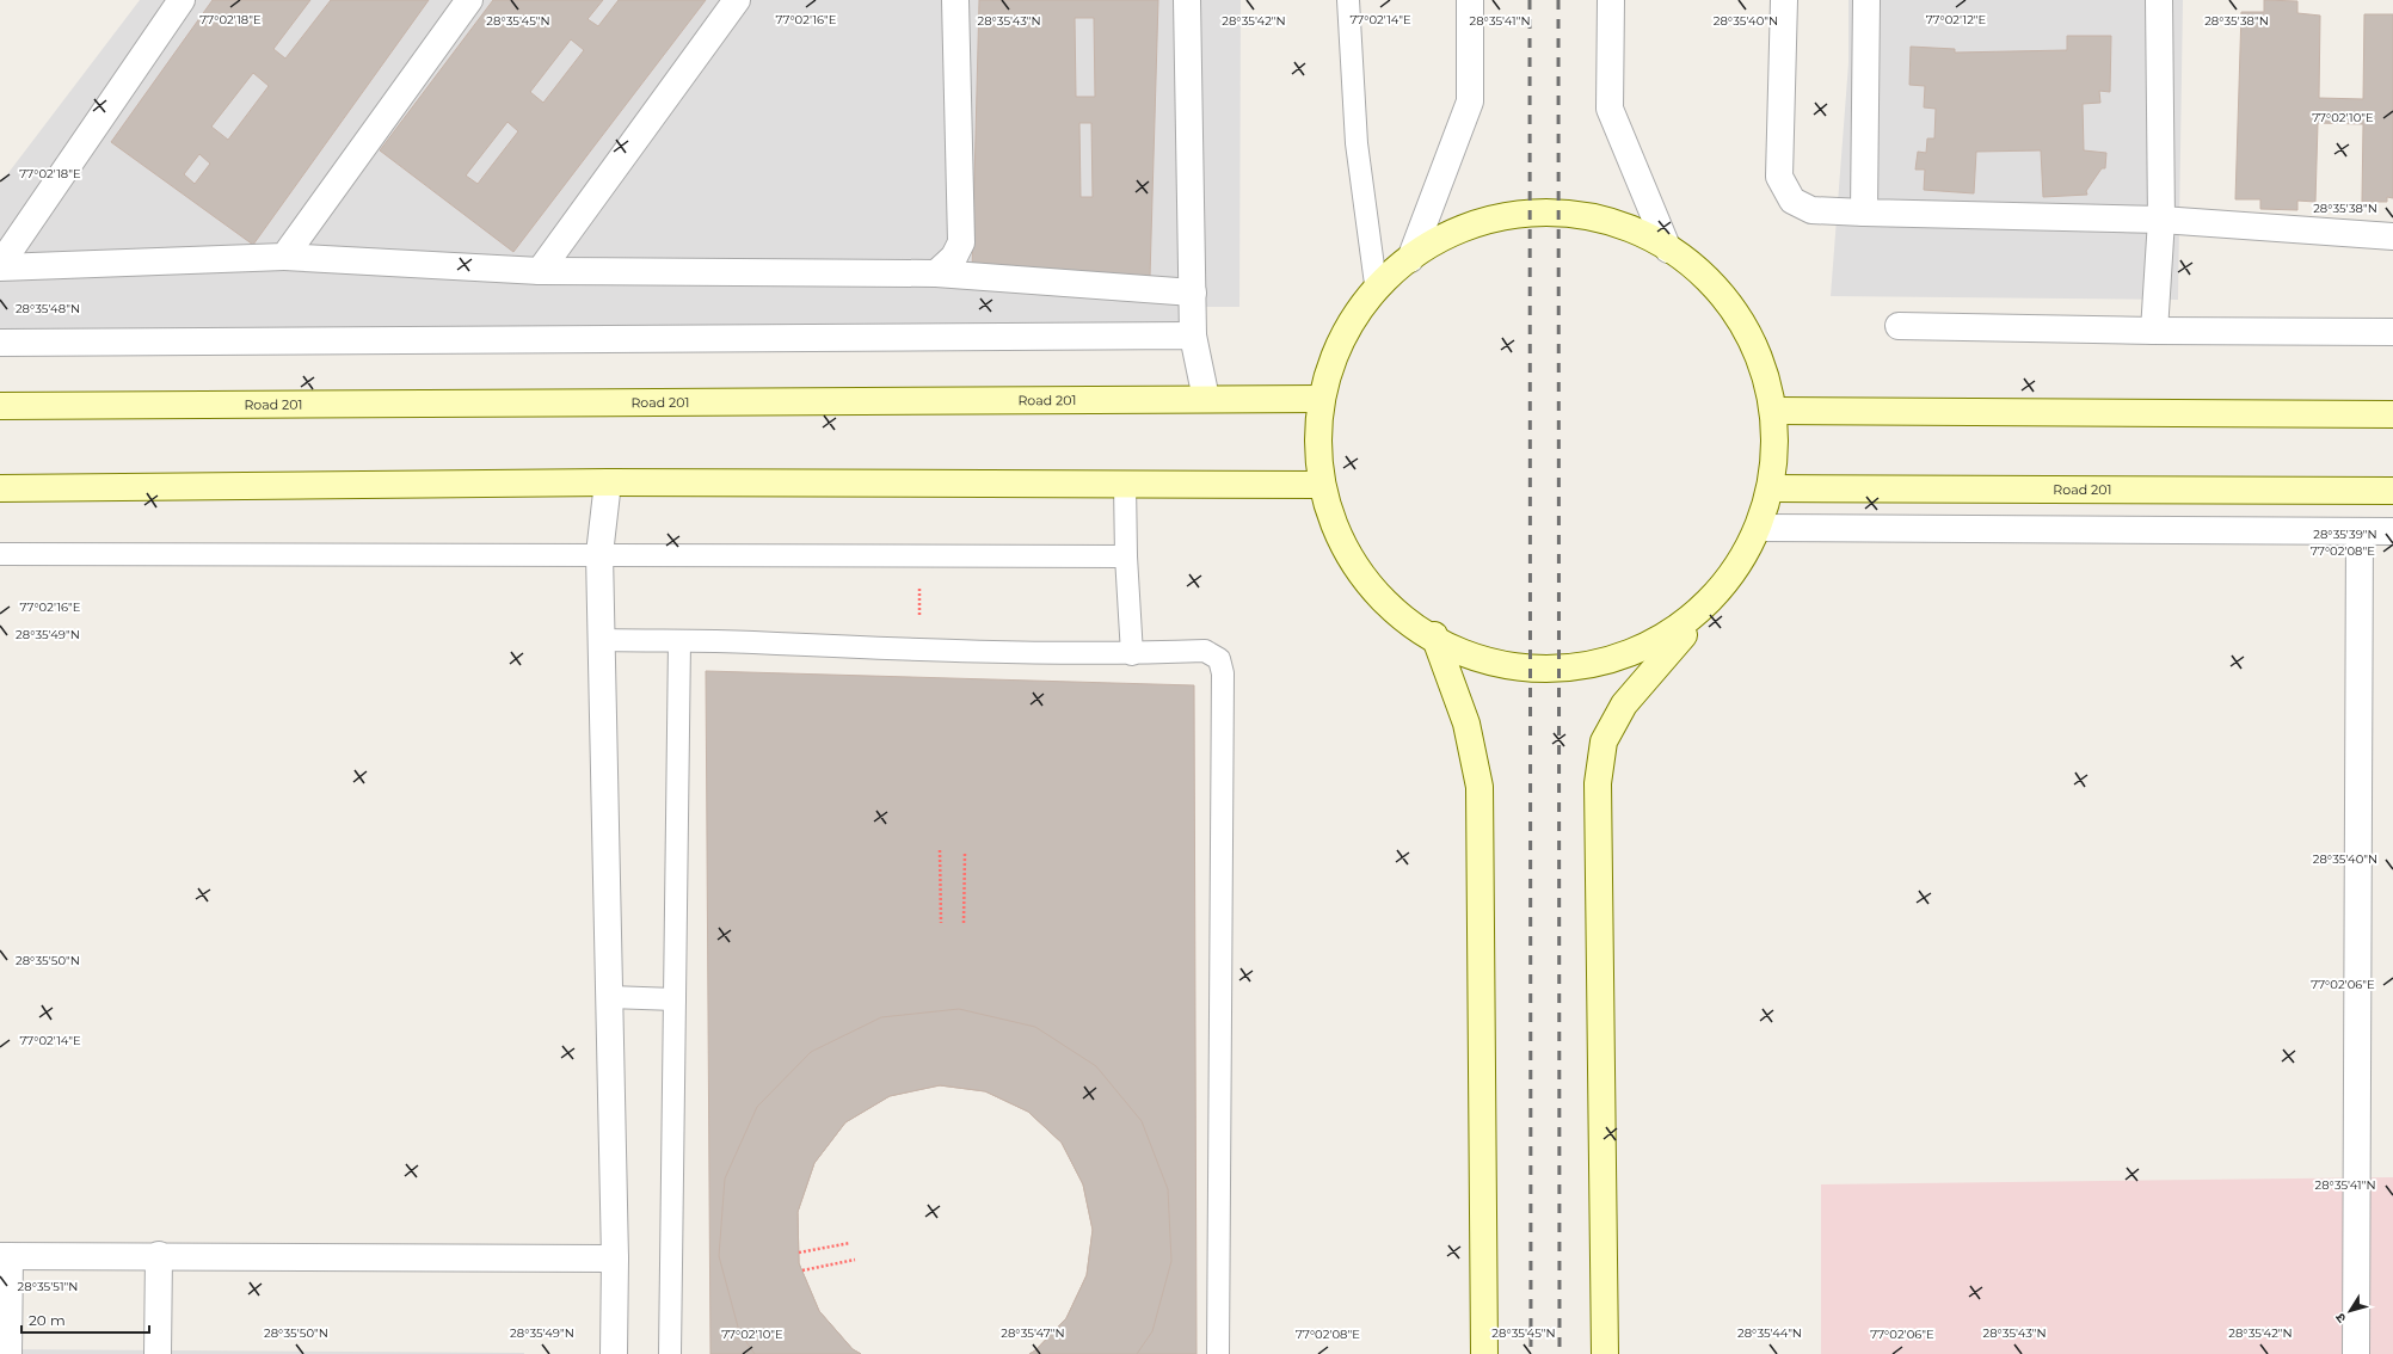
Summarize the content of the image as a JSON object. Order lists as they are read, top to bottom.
{
  "streets": {
    "main road": ["Road 201"]
  },
  "scale_bar": "20 m",
  "north": "bottom left",
  "coordinates": [
    "77°02'18\"E",
    "77°02'16\"E",
    "77°02'14\"E",
    "77°02'12\"E",
    "28°35'45\"N",
    "28°35'43\"N",
    "28°35'42\"N",
    "28°35'41\"N",
    "28°35'40\"N",
    "28°35'38\"N",
    "77°02'10\"E",
    "28°35'48\"N",
    "28°35'39\"N",
    "77°02'08\"E",
    "28°35'49\"N",
    "28°35'50\"N",
    "77°02'06\"E",
    "28°35'51\"N",
    "28°35'47\"N",
    "28°35'44\"N"
  ]
}
